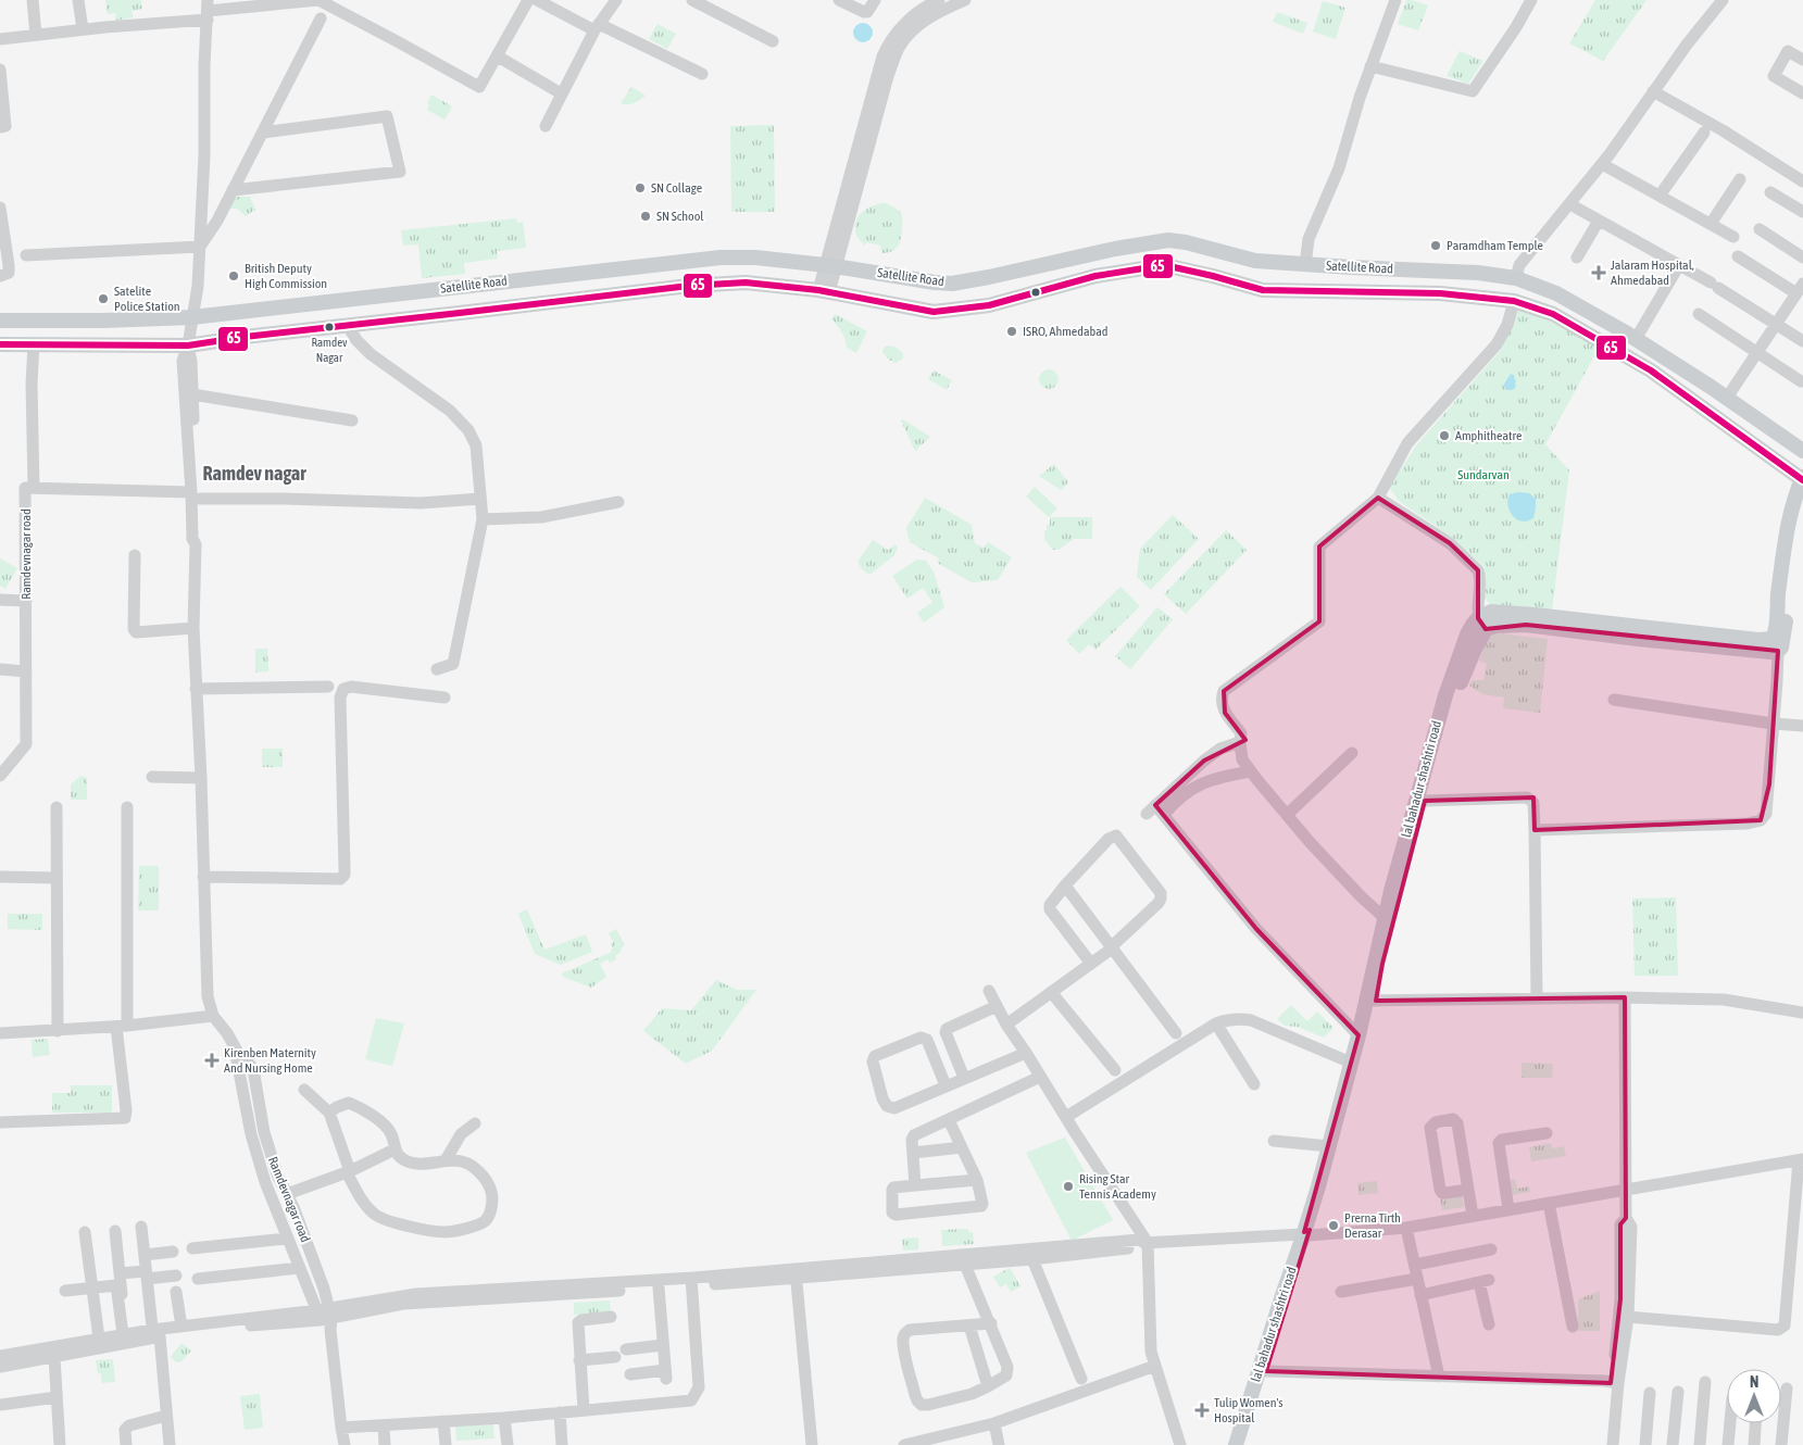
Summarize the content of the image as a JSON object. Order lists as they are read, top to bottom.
{
  "streets": {
    "main road": ["Satellite Road", "lal bahadur shashtri road"],
    "street": ["Ramdevnagar road"]
  },
  "crossings": [
    ["Satellite Road", "Ramdevnagar road"]
  ],
  "districts": ["Ramdev nagar"],
  "parks": ["Sundarvan"],
  "places": {
    "other": [
      "SN Collage",
      "SN School",
      "Paramdham Temple",
      "British Deputy High Commission",
      "Satelite Police Station",
      "Ramdev Nagar",
      "ISRO, Ahmedabad",
      "Amphitheatre",
      "Rising Star Tennis Academy",
      "Prerna Tirth Derasar"
    ],
    "health": ["Jalaram Hospital, Ahmedabad", "Kirenben Maternity And Nursing Home", "Tulip Women's Hospital"]
  },
  "lines": ["transit line 65"],
  "north": "top"
}
